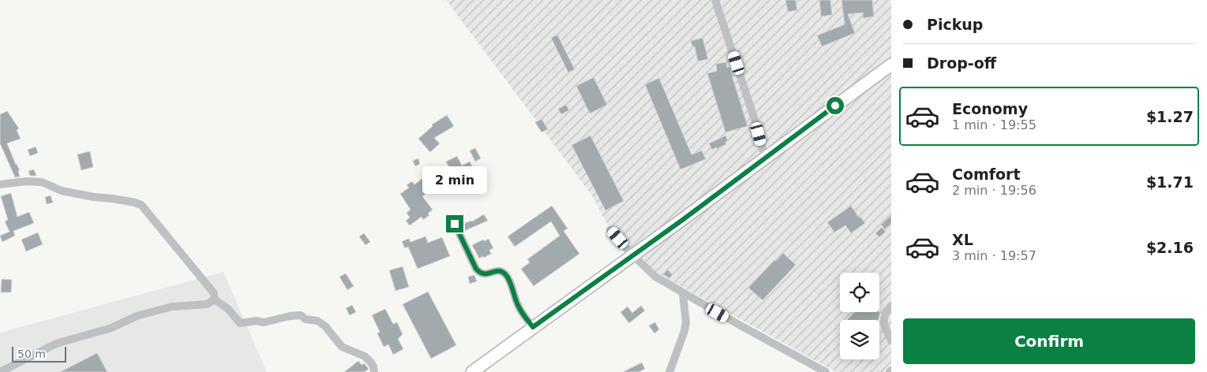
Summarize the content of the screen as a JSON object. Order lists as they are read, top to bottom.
{
  "scale_bar": "50 m",
  "page": {
    "banner": ["Pickup", "Drop-off"],
    "list": [
      {
        "name": "Economy",
        "note": "1 min · 19:55",
        "value": "$1.27"
      },
      {
        "name": "Comfort",
        "note": "2 min · 19:56",
        "value": "$1.71"
      },
      {
        "name": "XL",
        "note": "3 min · 19:57",
        "value": "$2.16"
      }
    ],
    "bubble": "2 min",
    "buttons": "Confirm",
    "scale": "50 m"
  }
}
